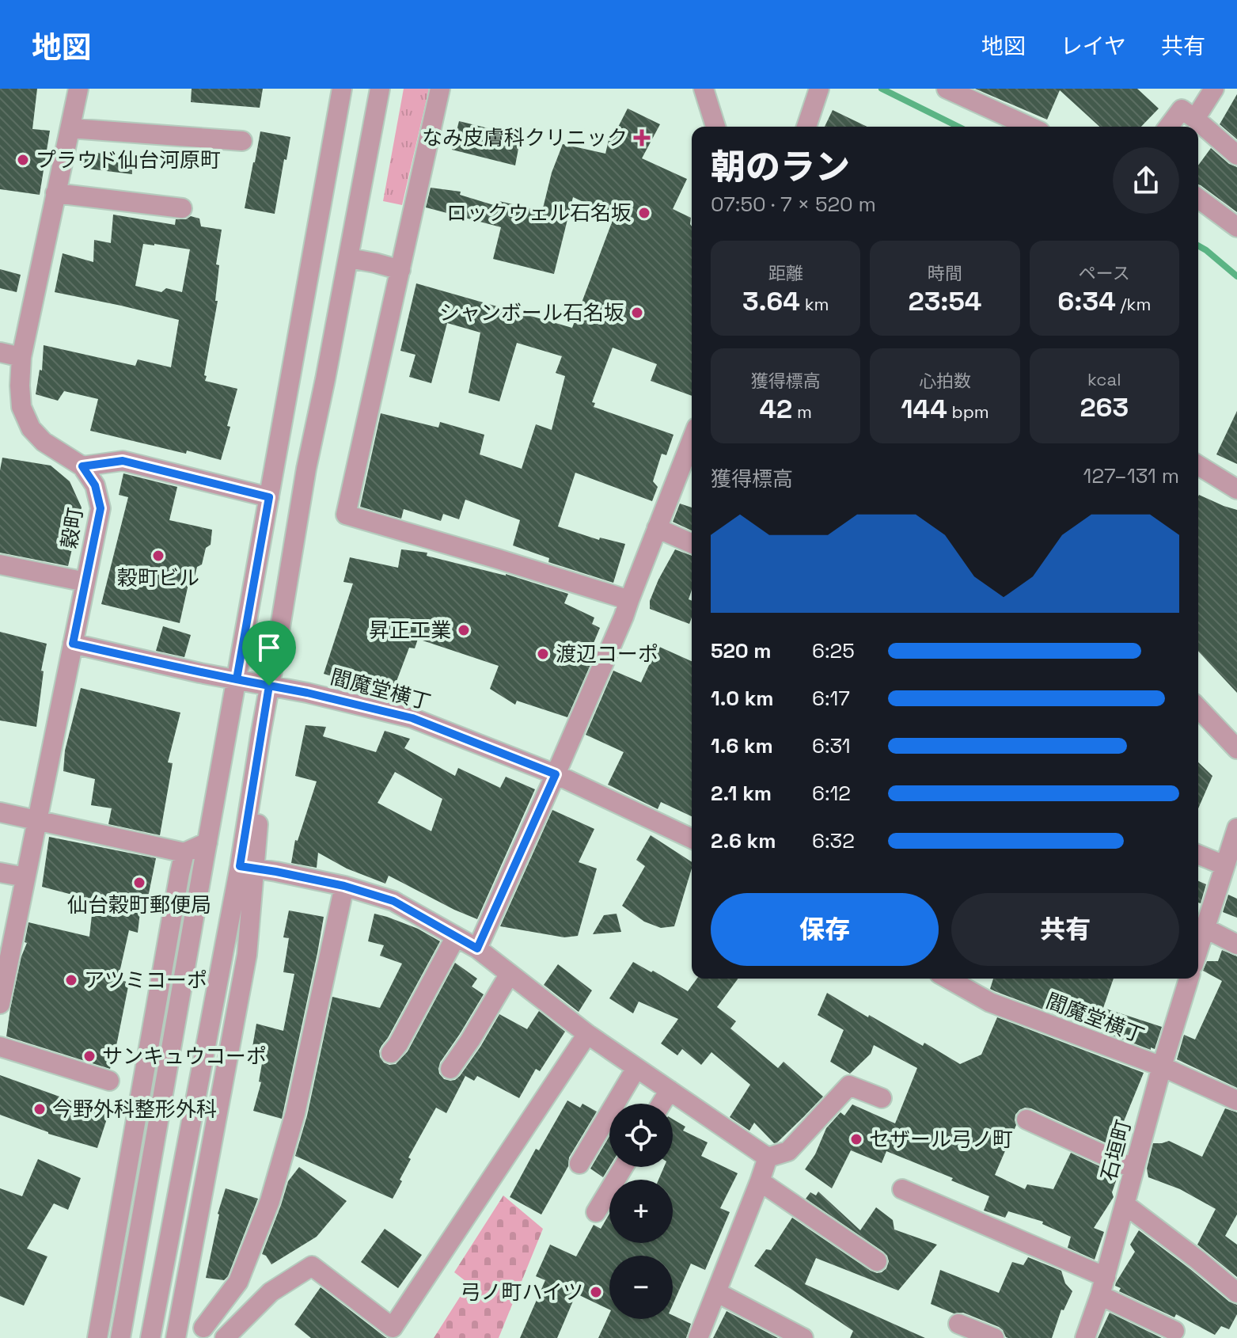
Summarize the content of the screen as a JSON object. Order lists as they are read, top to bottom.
{
  "streets": {
    "street": ["穀町", "閻魔堂横丁", "石垣町"]
  },
  "crossings": [
    ["穀町", "閻魔堂横丁"],
    ["閻魔堂横丁", "石垣町"]
  ],
  "places": {
    "health": ["なみ皮膚科クリニック"],
    "other": [
      "プラウド仙台河原町",
      "ロックウェル石名坂",
      "シャンボール石名坂",
      "穀町ビル",
      "昇正工業",
      "渡辺コーポ",
      "仙台穀町郵便局",
      "アツミコーポ",
      "サンキュウコーポ",
      "今野外科整形外科",
      "セザール弓ノ町",
      "弓ノ町ハイツ"
    ]
  },
  "page": {
    "header": "地図",
    "nav": ["地図", "レイヤ", "共有"],
    "heading": ["朝のラン", "07:50 · 7 × 520 m"],
    "stats": [
      ["距離", "3.64 km"],
      ["時間", "23:54"],
      ["ペース", "6:34 /km"],
      ["獲得標高", "42 m"],
      ["心拍数", "144 bpm"],
      ["kcal", "263"]
    ],
    "chart": ["獲得標高", "127–131 m"],
    "list": [
      {
        "name": "520 m",
        "note": "6:25"
      },
      {
        "name": "1.0 km",
        "note": "6:17"
      },
      {
        "name": "1.6 km",
        "note": "6:31"
      },
      {
        "name": "2.1 km",
        "note": "6:12"
      },
      {
        "name": "2.6 km",
        "note": "6:32"
      }
    ],
    "buttons": ["保存", "共有"],
    "map_buttons": ["+", "−"]
  }
}
